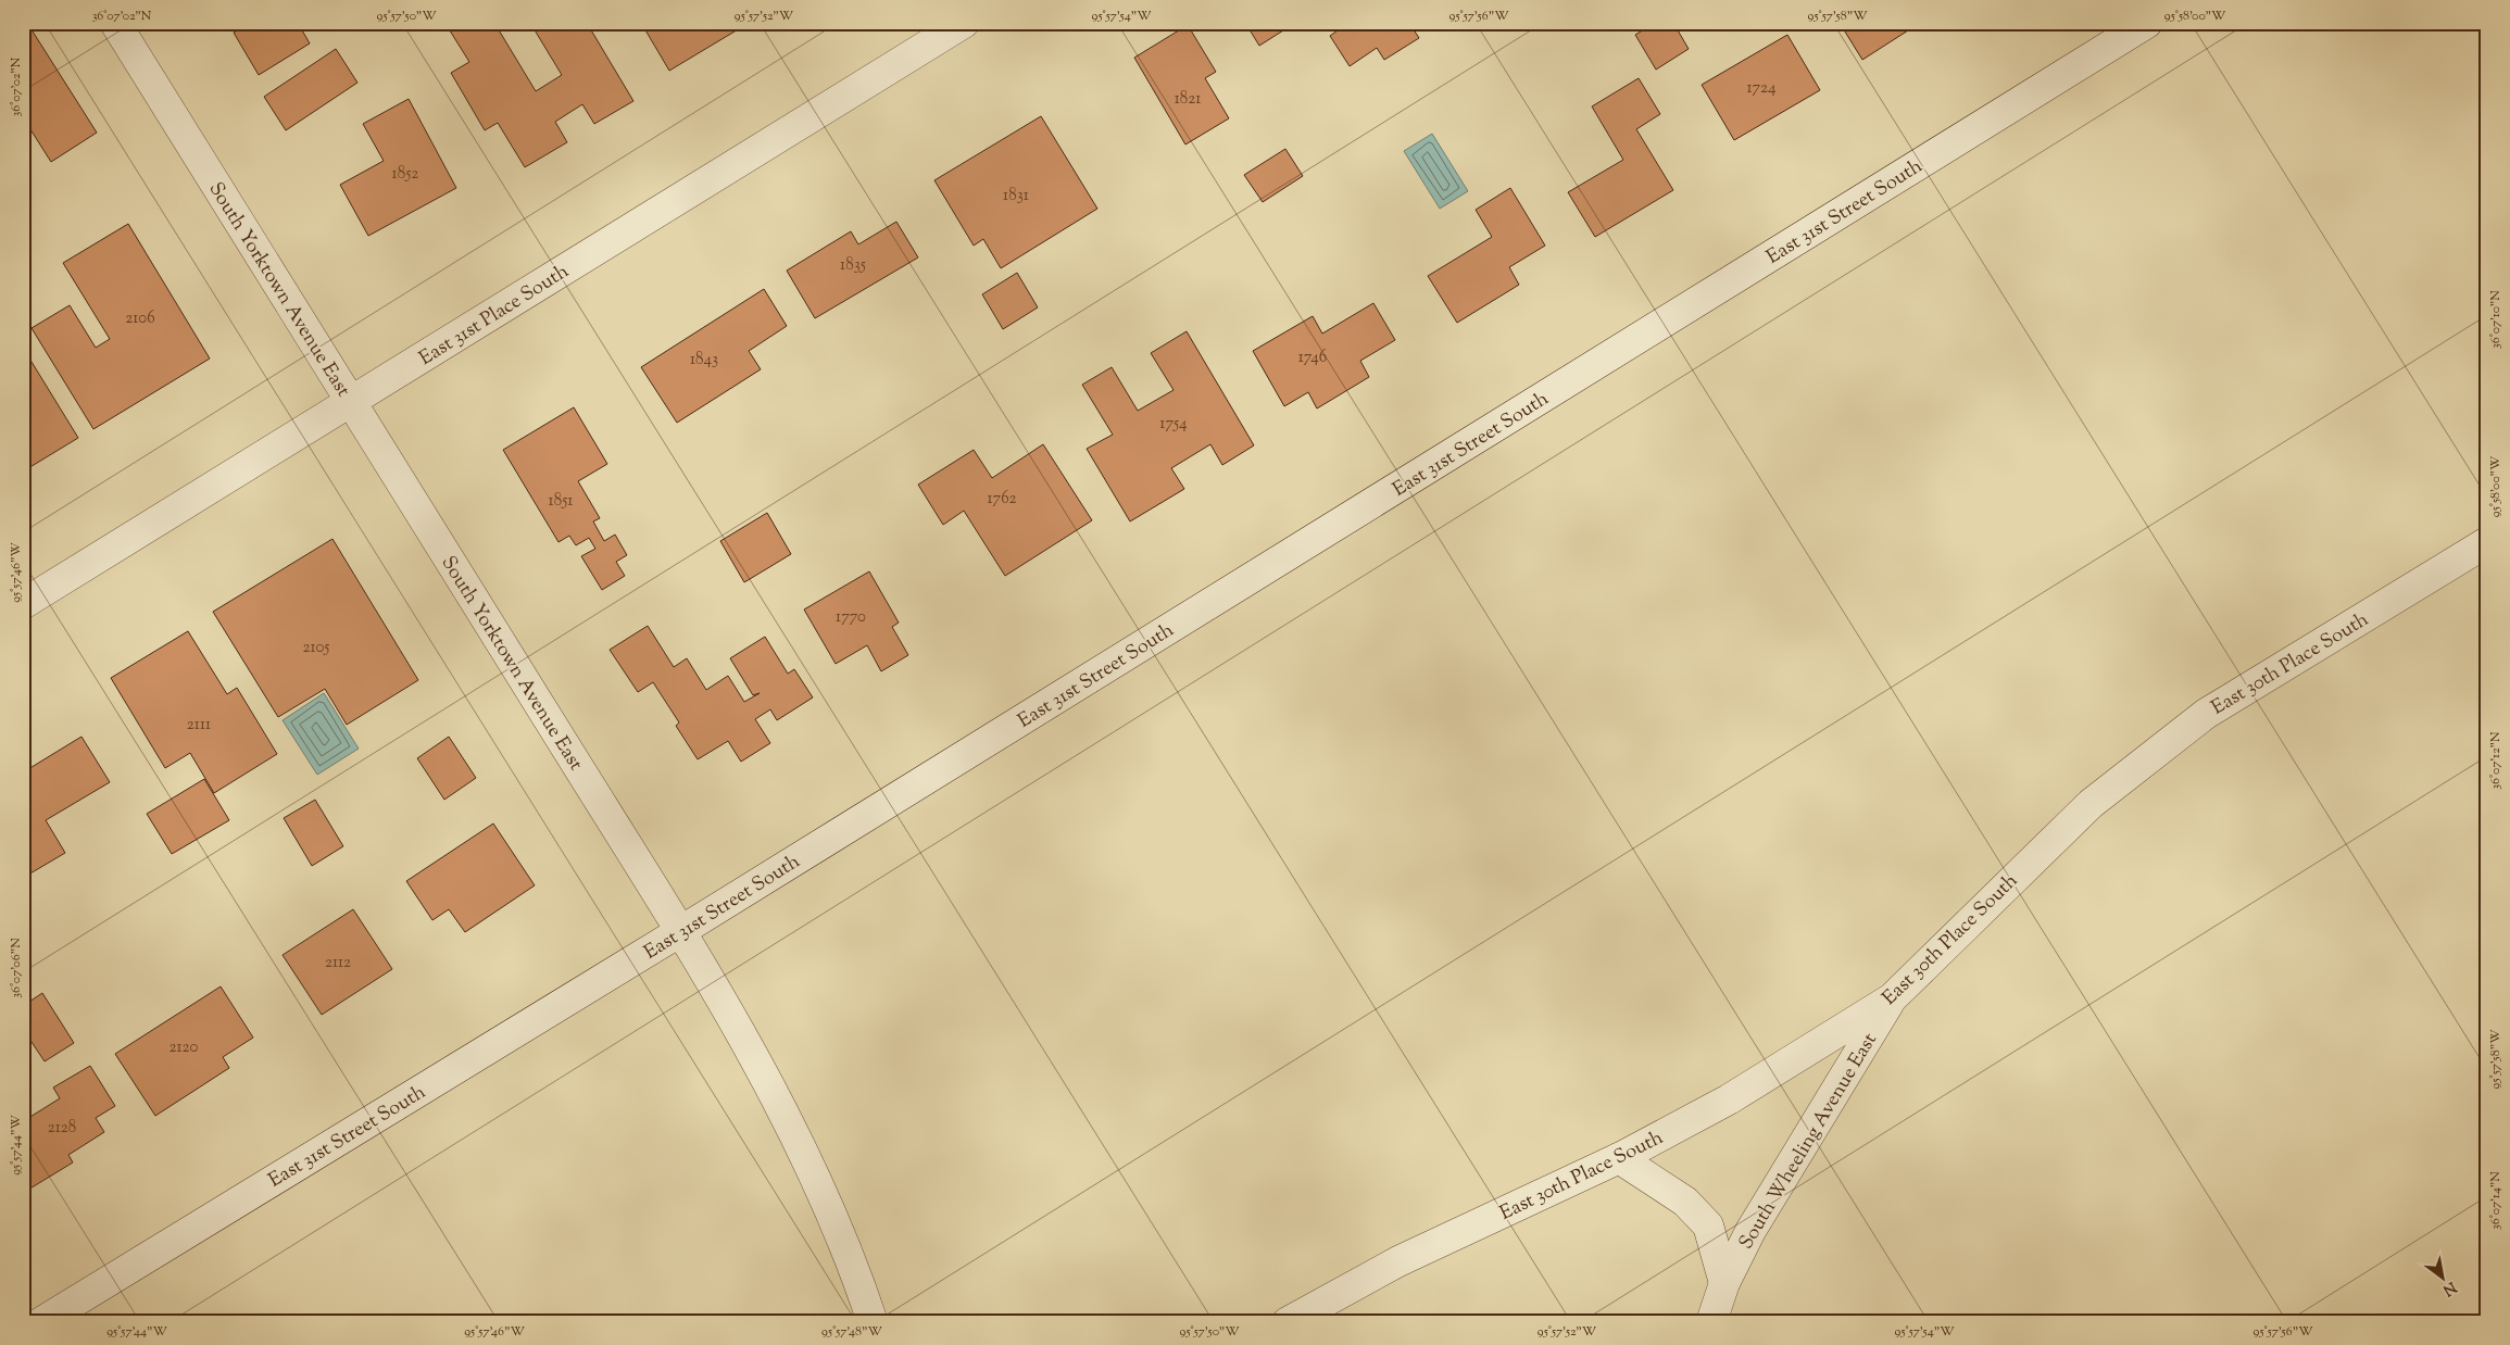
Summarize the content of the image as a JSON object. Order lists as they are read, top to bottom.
{
  "streets": {
    "street": [
      "East 31st Street South",
      "South Yorktown Avenue East",
      "East 31st Place South",
      "East 30th Place South",
      "South Wheeling Avenue East"
    ]
  },
  "crossings": [
    ["East 31st Street South", "South Yorktown Avenue East"],
    ["South Yorktown Avenue East", "East 31st Place South"],
    ["East 30th Place South", "South Wheeling Avenue East"]
  ],
  "house_numbers": [
    "1724",
    "1821",
    "1852",
    "1831",
    "1835",
    "2106",
    "1746",
    "1843",
    "1754",
    "1762",
    "1851",
    "1770",
    "2105",
    "2111",
    "2112",
    "2120",
    "2128"
  ],
  "north": "bottom right",
  "coordinates": [
    "36°07'02\"N",
    "95°57'50\"W",
    "95°57'52\"W",
    "95°57'54\"W",
    "95°57'56\"W",
    "95°57'58\"W",
    "95°58'00\"W",
    "36°07'10\"N",
    "95°57'46\"W",
    "36°07'12\"N",
    "36°07'06\"N",
    "95°57'44\"W",
    "36°07'14\"N",
    "95°57'48\"W"
  ]
}
